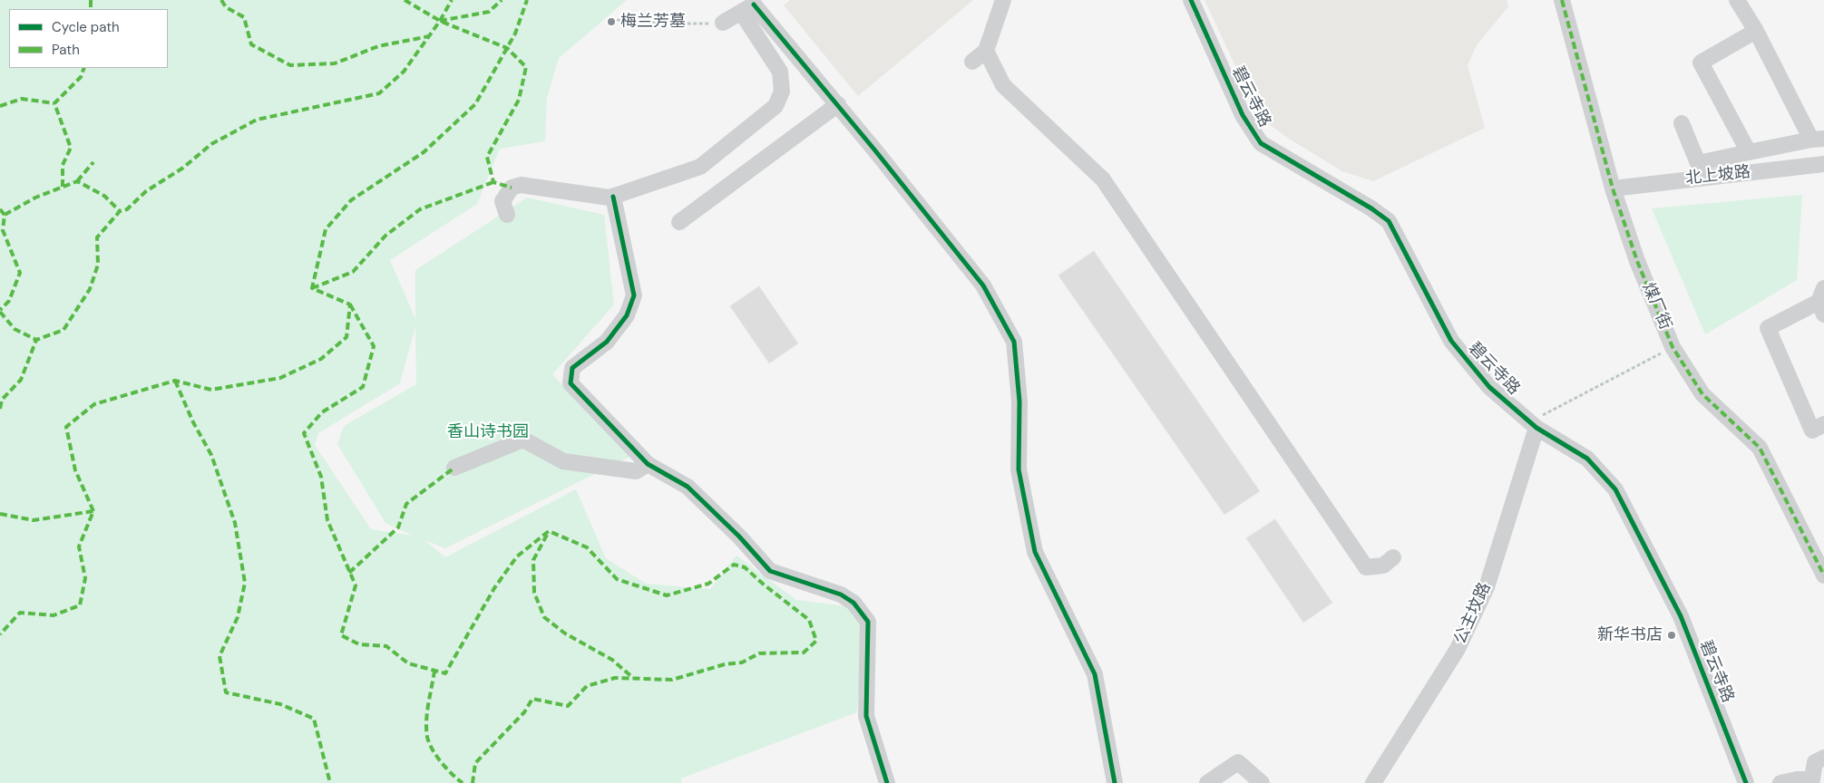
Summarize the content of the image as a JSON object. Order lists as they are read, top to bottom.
{
  "streets": {
    "street": [
      "碧云寺路",
      "北上坡路",
      "煤厂街",
      "公主坟路"
    ]
  },
  "crossings": [
    ["碧云寺路", "公主坟路"],
    ["北上坡路", "煤厂街"]
  ],
  "parks": ["香山诗书园"],
  "places": ["梅兰芳墓", "新华书店"],
  "legend": ["Cycle path", "Path"]
}
